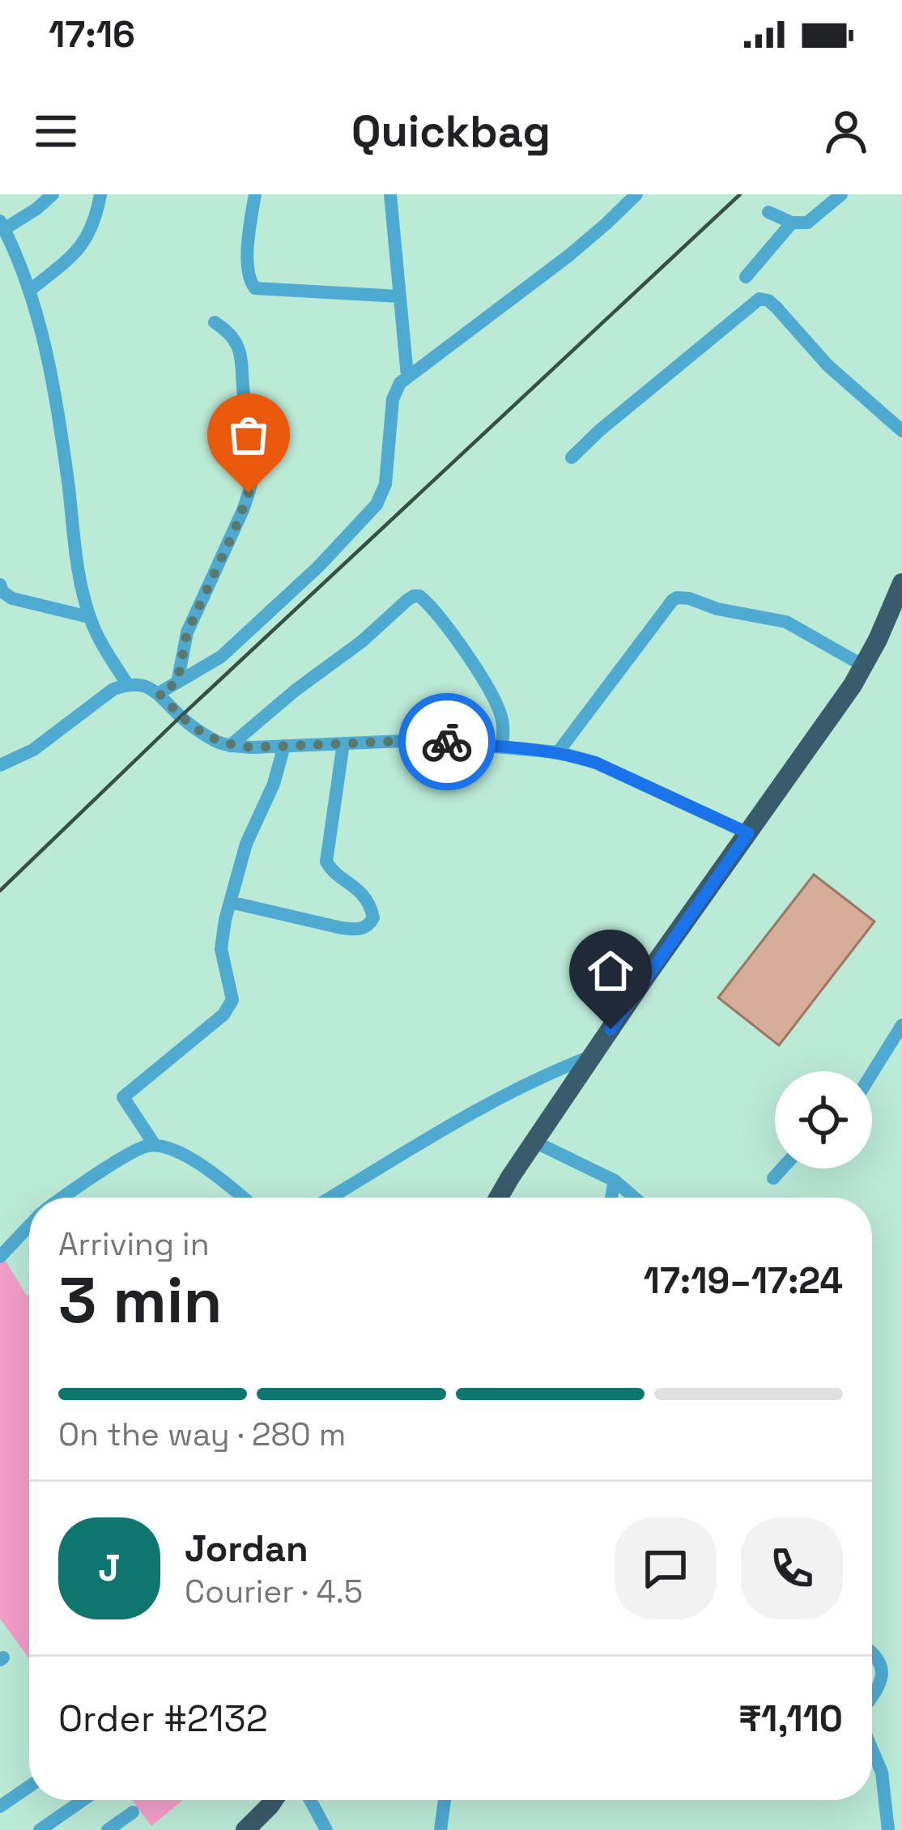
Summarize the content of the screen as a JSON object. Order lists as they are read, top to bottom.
{
  "page": {
    "status": "17:16",
    "header": "Quickbag",
    "heading": ["3 min", "Arriving in", "17:19–17:24"],
    "panel": [
      "Jordan",
      "Courier · 4.5",
      "Order #2132",
      "₹1,110"
    ],
    "bar": "On the way · 280 m",
    "round": "J"
  }
}
